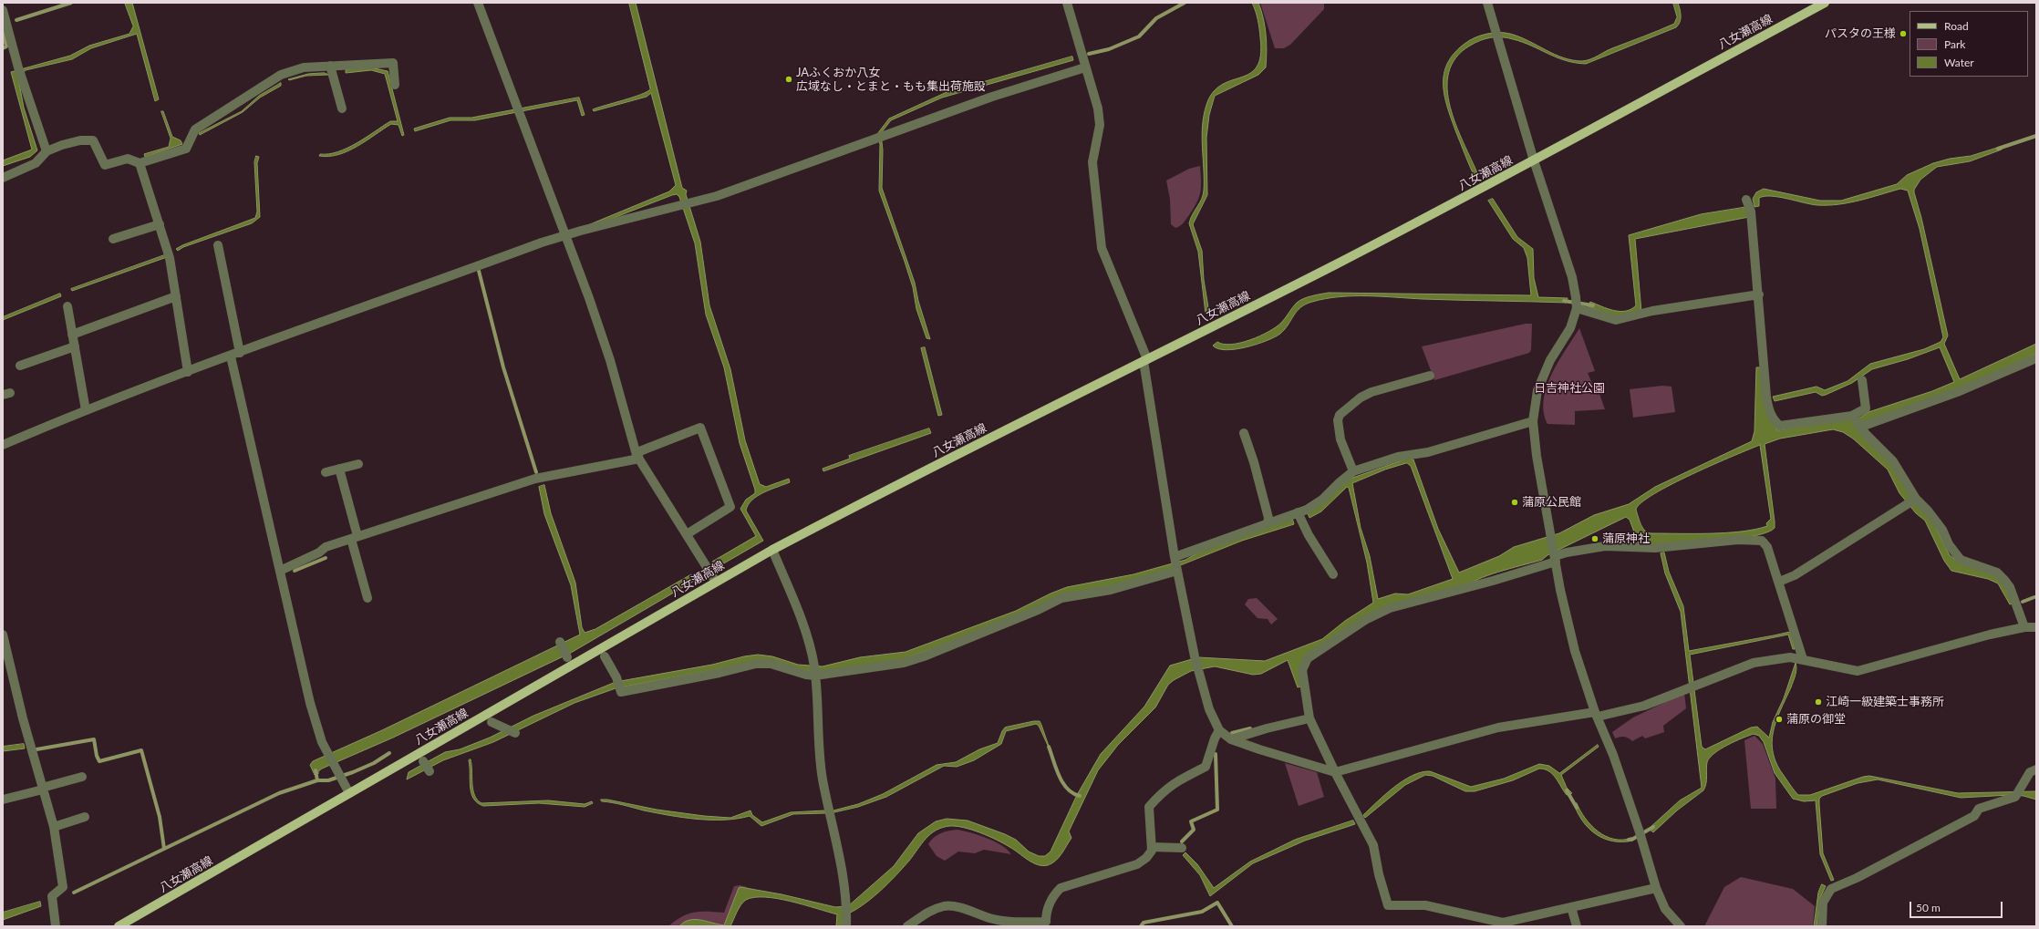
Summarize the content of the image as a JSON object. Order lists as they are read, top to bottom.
{
  "streets": {
    "main road": ["八女瀬高線"]
  },
  "parks": ["日吉神社公園"],
  "places": [
    "パスタの王様",
    "JAふくおか八女 広域なし・とまと・もも集出荷施設",
    "蒲原公民館",
    "蒲原神社",
    "江崎一級建築士事務所",
    "蒲原の御堂"
  ],
  "legend": ["Road", "Park", "Water"],
  "scale_bar": "50 m"
}
